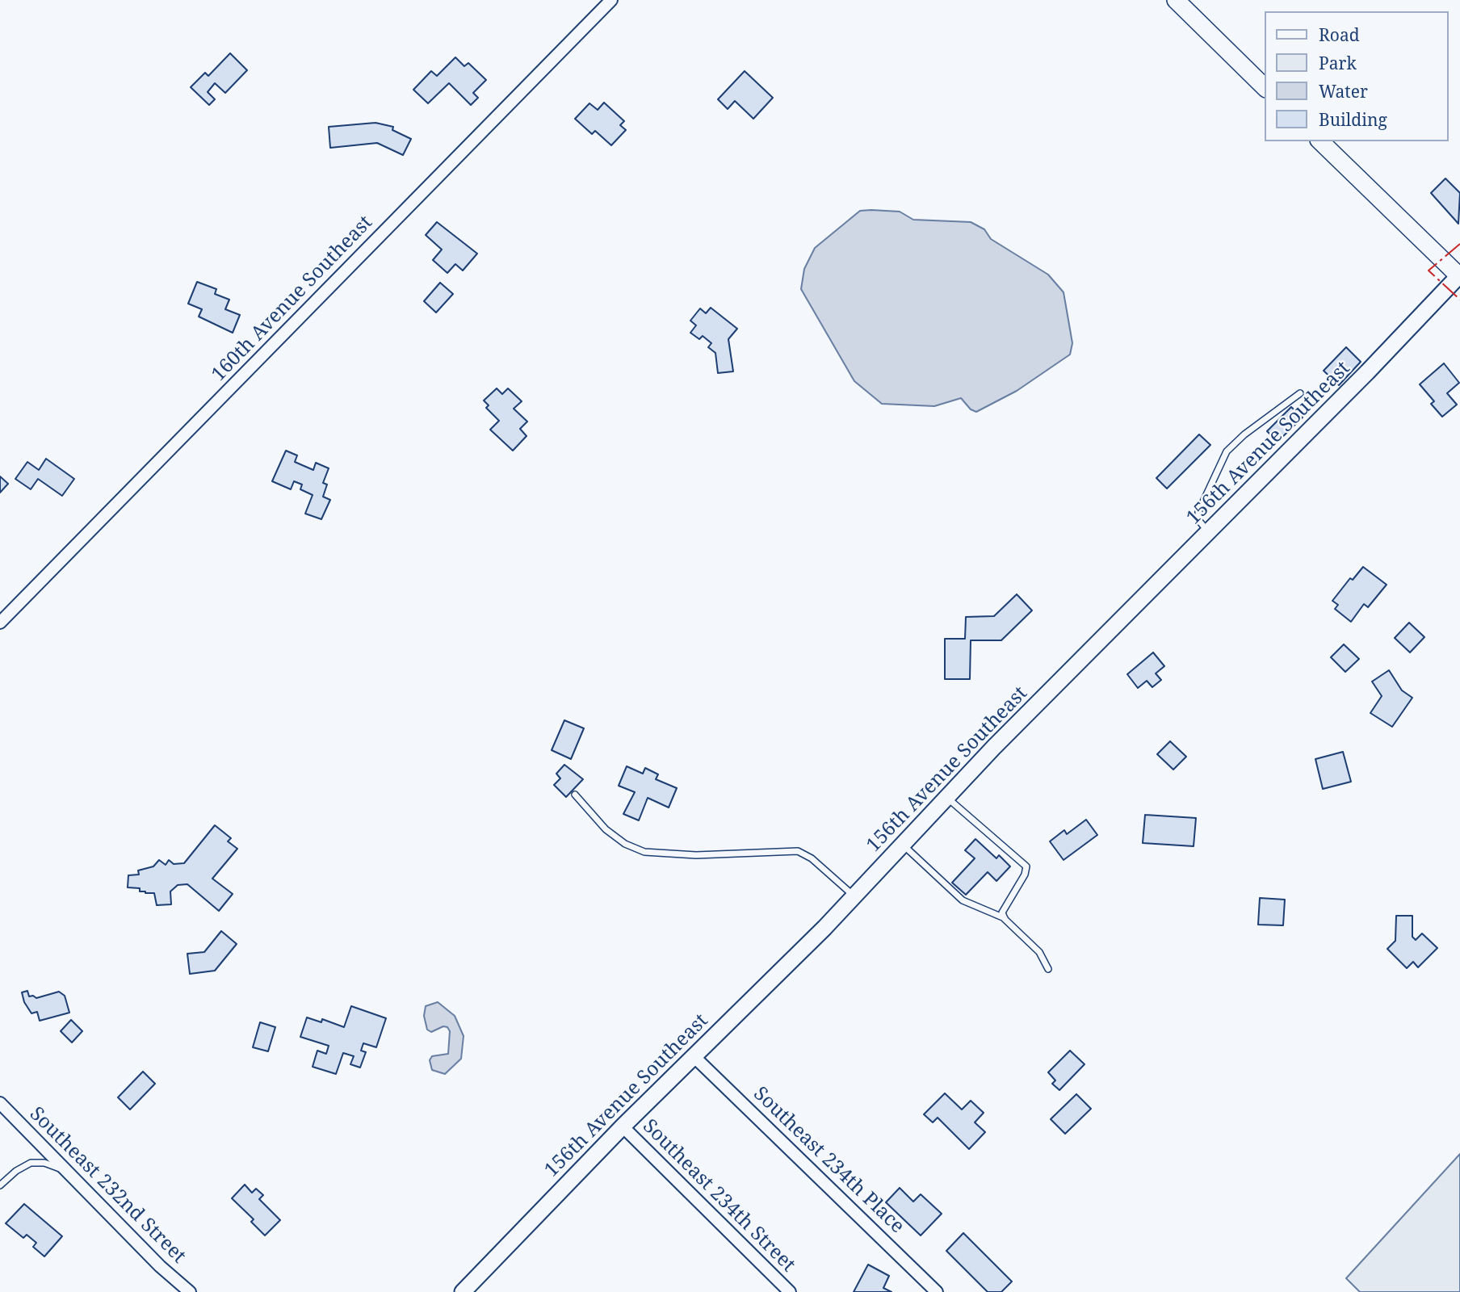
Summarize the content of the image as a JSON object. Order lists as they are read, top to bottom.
{
  "streets": {
    "street": [
      "160th Avenue Southeast",
      "156th Avenue Southeast",
      "Southeast 234th Place",
      "Southeast 232nd Street",
      "Southeast 234th Street"
    ]
  },
  "crossings": [
    ["156th Avenue Southeast", "Southeast 234th Place"],
    ["156th Avenue Southeast", "Southeast 234th Street"]
  ],
  "legend": [
    "Road",
    "Park",
    "Water",
    "Building"
  ]
}
